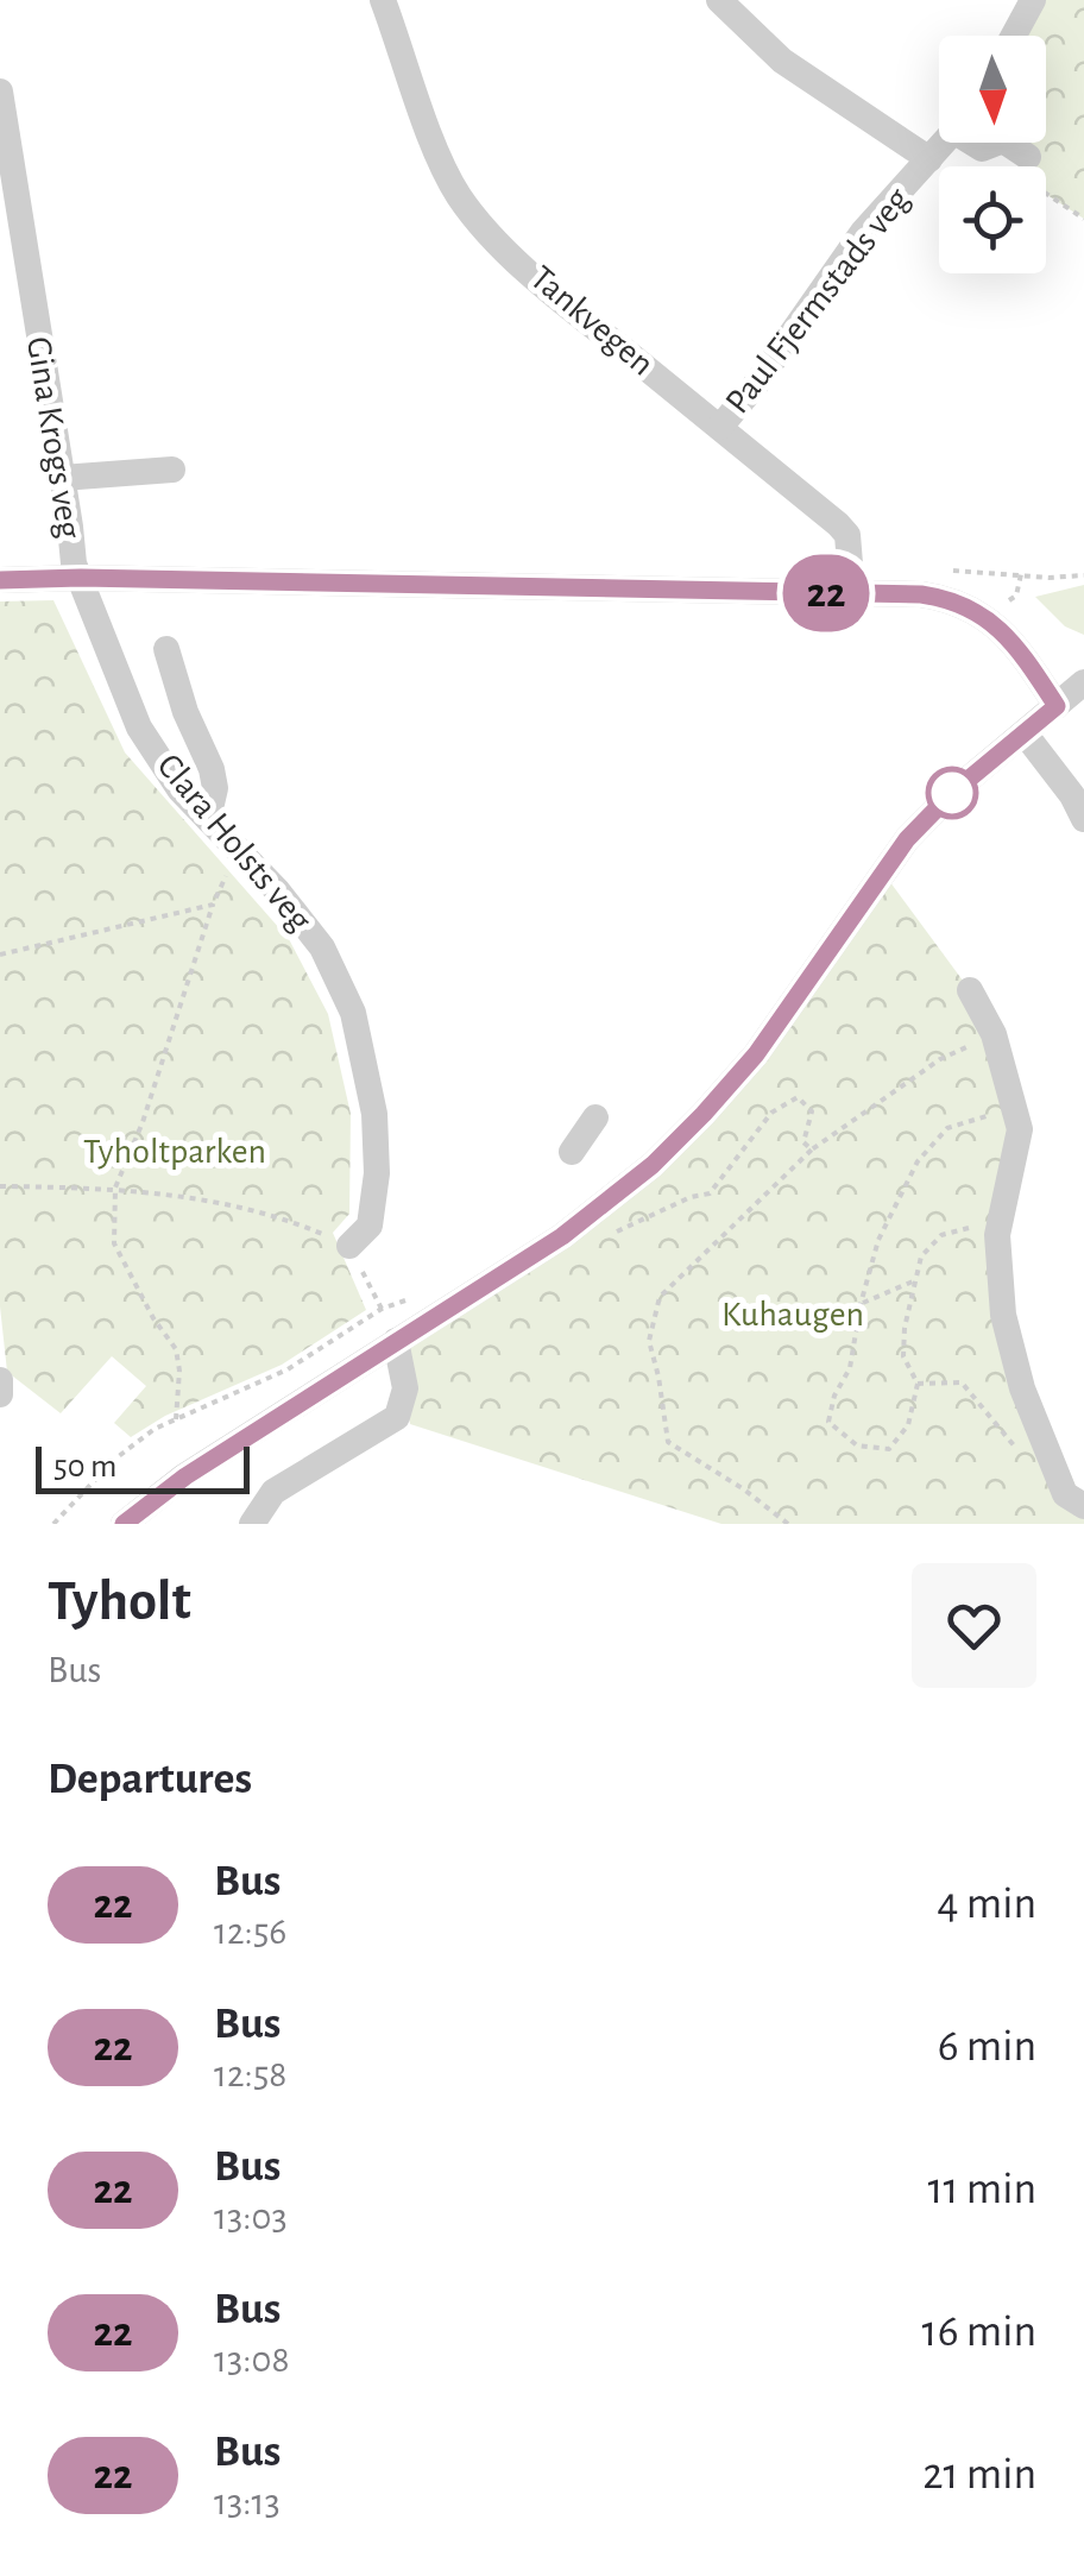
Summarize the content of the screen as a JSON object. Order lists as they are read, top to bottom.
{
  "streets": {
    "street": [
      "Paul Fjermstads veg",
      "Tankvegen",
      "Gina Krogs veg",
      "Clara Holsts veg"
    ]
  },
  "crossings": [
    ["Paul Fjermstads veg", "Tankvegen"],
    ["Gina Krogs veg", "Clara Holsts veg"]
  ],
  "parks": ["Tyholtparken", "Kuhaugen"],
  "lines": ["bus line 22"],
  "scale_bar": "50 m",
  "north": "bottom",
  "page": {
    "on_map": "22",
    "scale": "50 m",
    "heading": [
      ["Tyholt", "Bus"],
      "Departures"
    ],
    "list": [
      {
        "mark": "22",
        "name": "Bus",
        "note": "12:56",
        "value": "4 min"
      },
      {
        "mark": "22",
        "name": "Bus",
        "note": "12:58",
        "value": "6 min"
      },
      {
        "mark": "22",
        "name": "Bus",
        "note": "13:03",
        "value": "11 min"
      },
      {
        "mark": "22",
        "name": "Bus",
        "note": "13:08",
        "value": "16 min"
      },
      {
        "mark": "22",
        "name": "Bus",
        "note": "13:13",
        "value": "21 min"
      }
    ]
  }
}
